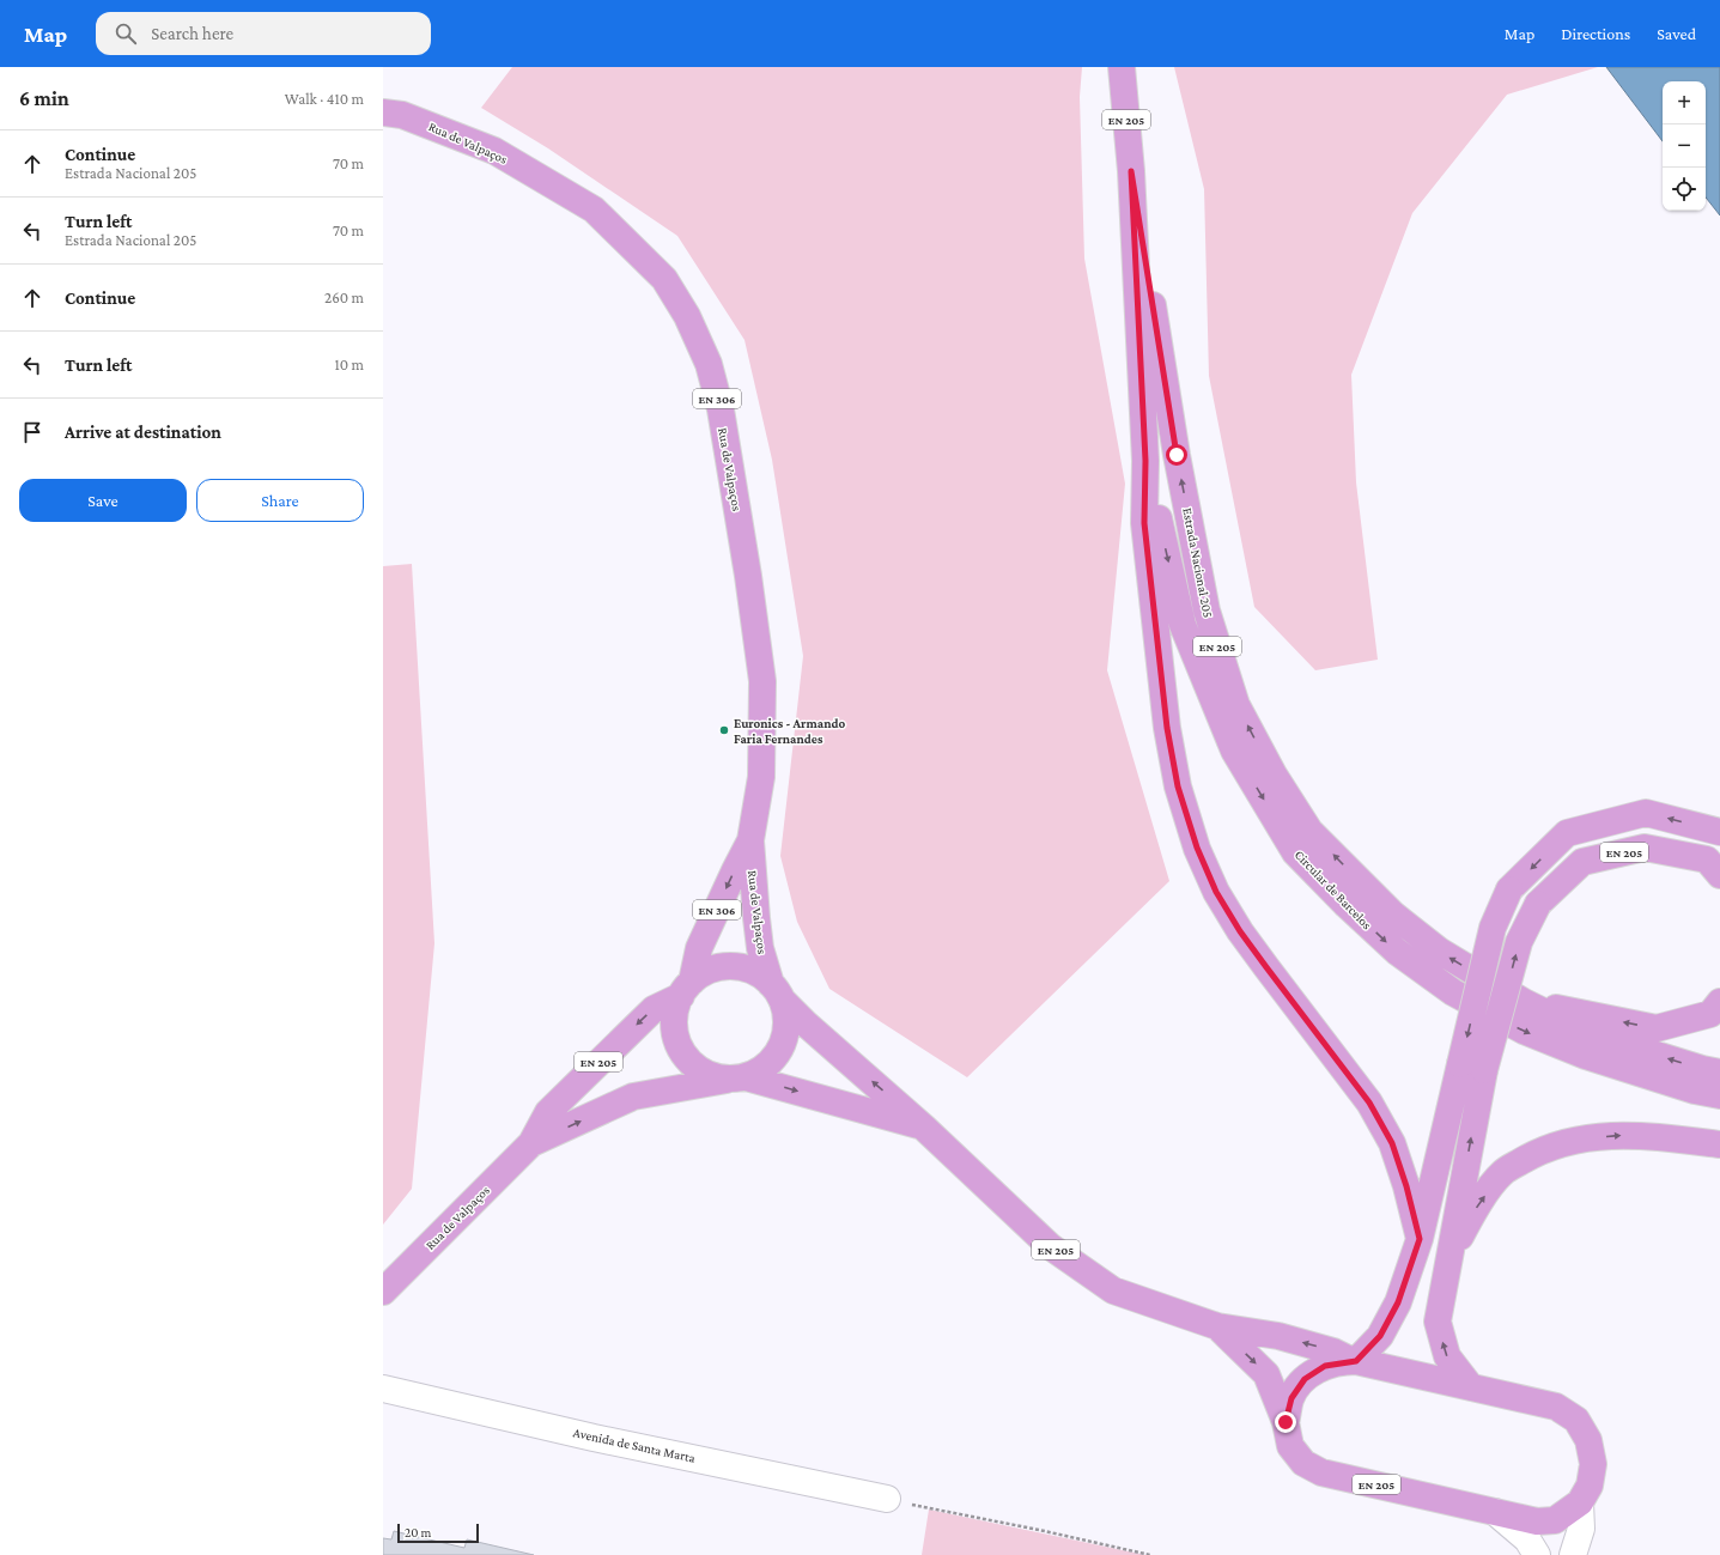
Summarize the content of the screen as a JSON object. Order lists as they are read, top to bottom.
{
  "streets": {
    "main road": [
      "EN 205",
      "Rua de Valpaços",
      "EN 306",
      "Estrada Nacional 205",
      "Circular de Barcelos"
    ],
    "street": ["Avenida de Santa Marta"]
  },
  "crossings": [
    ["EN 205", "Rua de Valpaços"],
    ["EN 205", "Estrada Nacional 205"],
    ["EN 205", "Circular de Barcelos"],
    ["Estrada Nacional 205", "Circular de Barcelos"]
  ],
  "one_way": ["Circular de Barcelos"],
  "places": ["Euronics - Armando Faria Fernandes"],
  "scale_bar": "20 m",
  "page": {
    "header": "Map",
    "search": "Search here",
    "nav": ["Map", "Directions", "Saved"],
    "heading": ["6 min", "Walk · 410 m"],
    "map_buttons": ["+", "−"],
    "list": [
      ["Continue", "Estrada Nacional 205", "70 m"],
      ["Turn left", "Estrada Nacional 205", "70 m"],
      ["Continue", "260 m"],
      ["Turn left", "10 m"],
      "Arrive at destination"
    ],
    "buttons": ["Save", "Share"],
    "scale": "20 m"
  }
}
